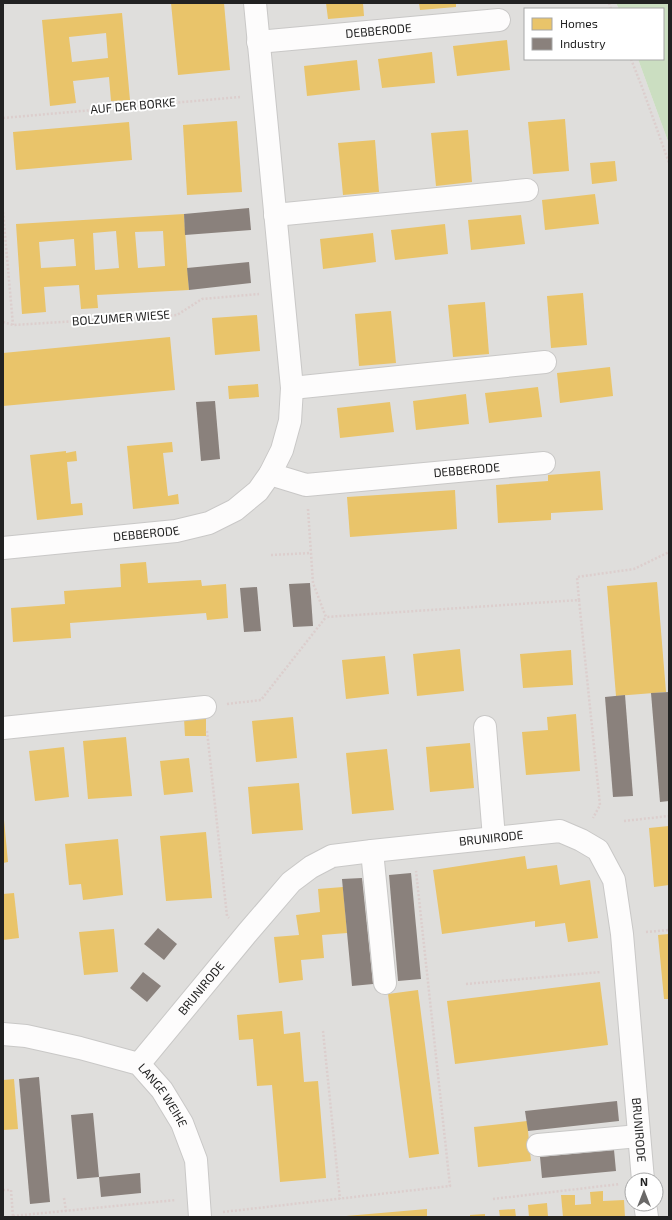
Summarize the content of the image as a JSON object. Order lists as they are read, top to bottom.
{
  "streets": {
    "street": ["DEBBERODE", "BRUNIRODE", "LANGE WEIHE"],
    "path": ["AUF DER BORKE", "BOLZUMER WIESE"]
  },
  "crossings": [
    ["DEBBERODE", "AUF DER BORKE"],
    ["DEBBERODE", "BOLZUMER WIESE"],
    ["BRUNIRODE", "LANGE WEIHE"]
  ],
  "legend": ["Homes", "Industry"],
  "north": "top"
}
